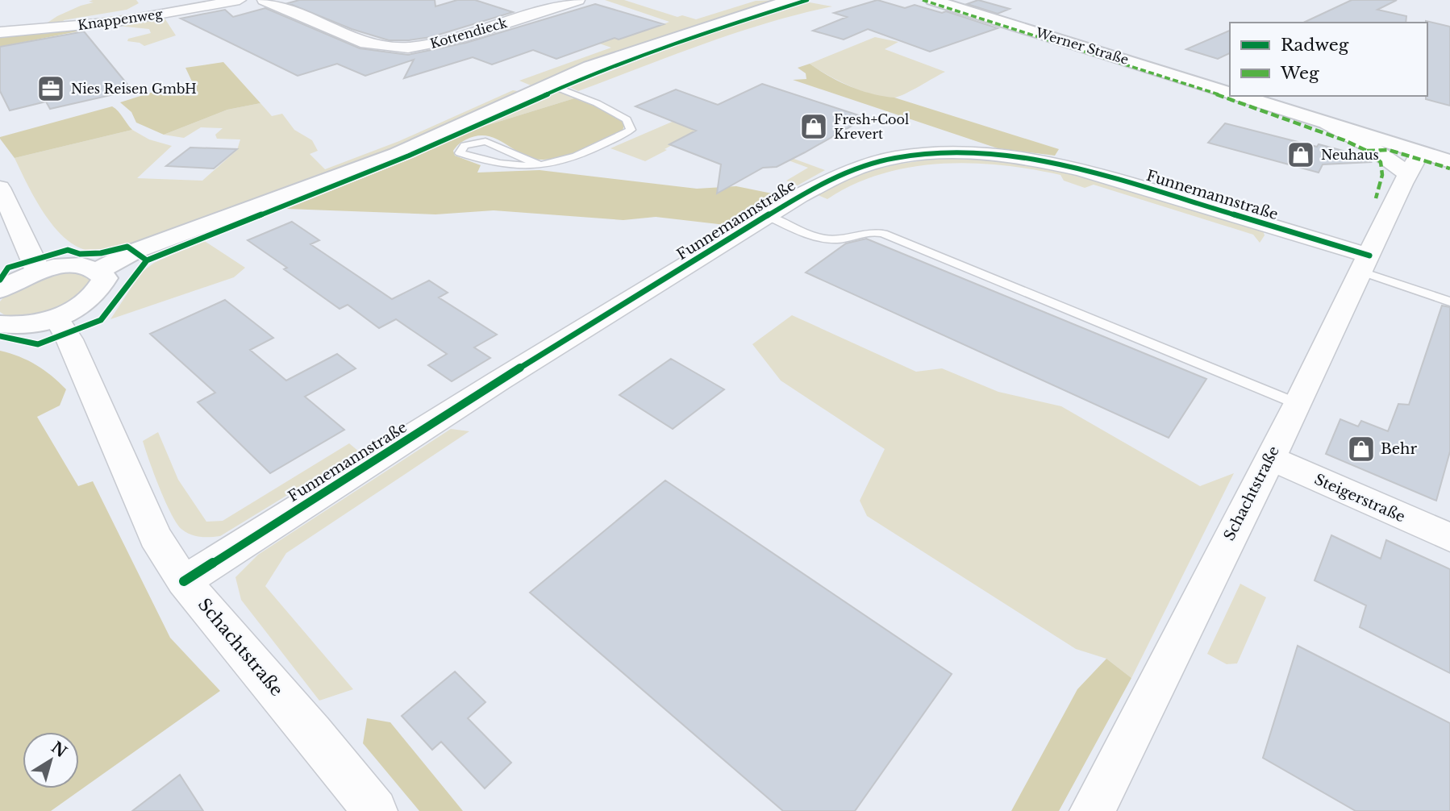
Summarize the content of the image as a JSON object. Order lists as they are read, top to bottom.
{
  "streets": {
    "street": [
      "Knappenweg",
      "Kottendieck",
      "Werner Straße",
      "Funnemannstraße",
      "Schachtstraße",
      "Steigerstraße"
    ]
  },
  "crossings": [
    ["Funnemannstraße", "Schachtstraße"],
    ["Schachtstraße", "Steigerstraße"]
  ],
  "places": {
    "office": ["Nies Reisen GmbH"],
    "shop": ["Fresh+Cool Krevert", "Neuhaus", "Behr"]
  },
  "legend": ["Radweg", "Weg"],
  "north": "top right"
}
